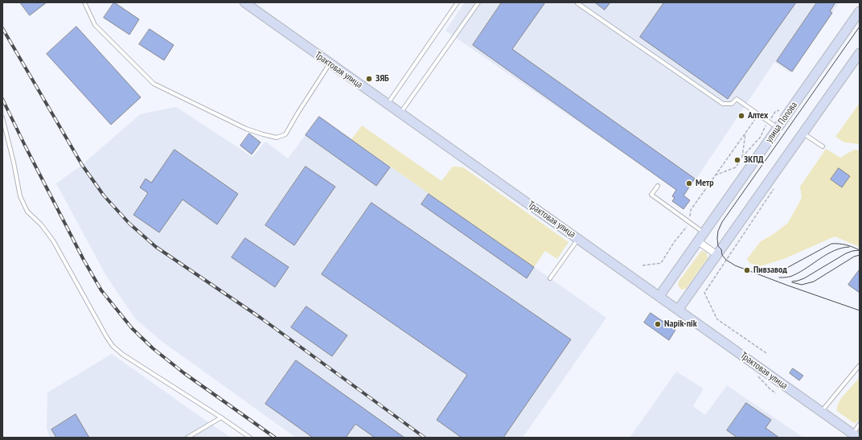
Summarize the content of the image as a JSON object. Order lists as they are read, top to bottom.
{
  "streets": {
    "main road": ["Трактовая улица", "улица Попова"]
  },
  "crossings": [
    ["Трактовая улица", "улица Попова"]
  ],
  "places": [
    "ЗЯБ",
    "Алтех",
    "ЗКПД",
    "Метр",
    "Пивзавод",
    "Napik-nik"
  ]
}
